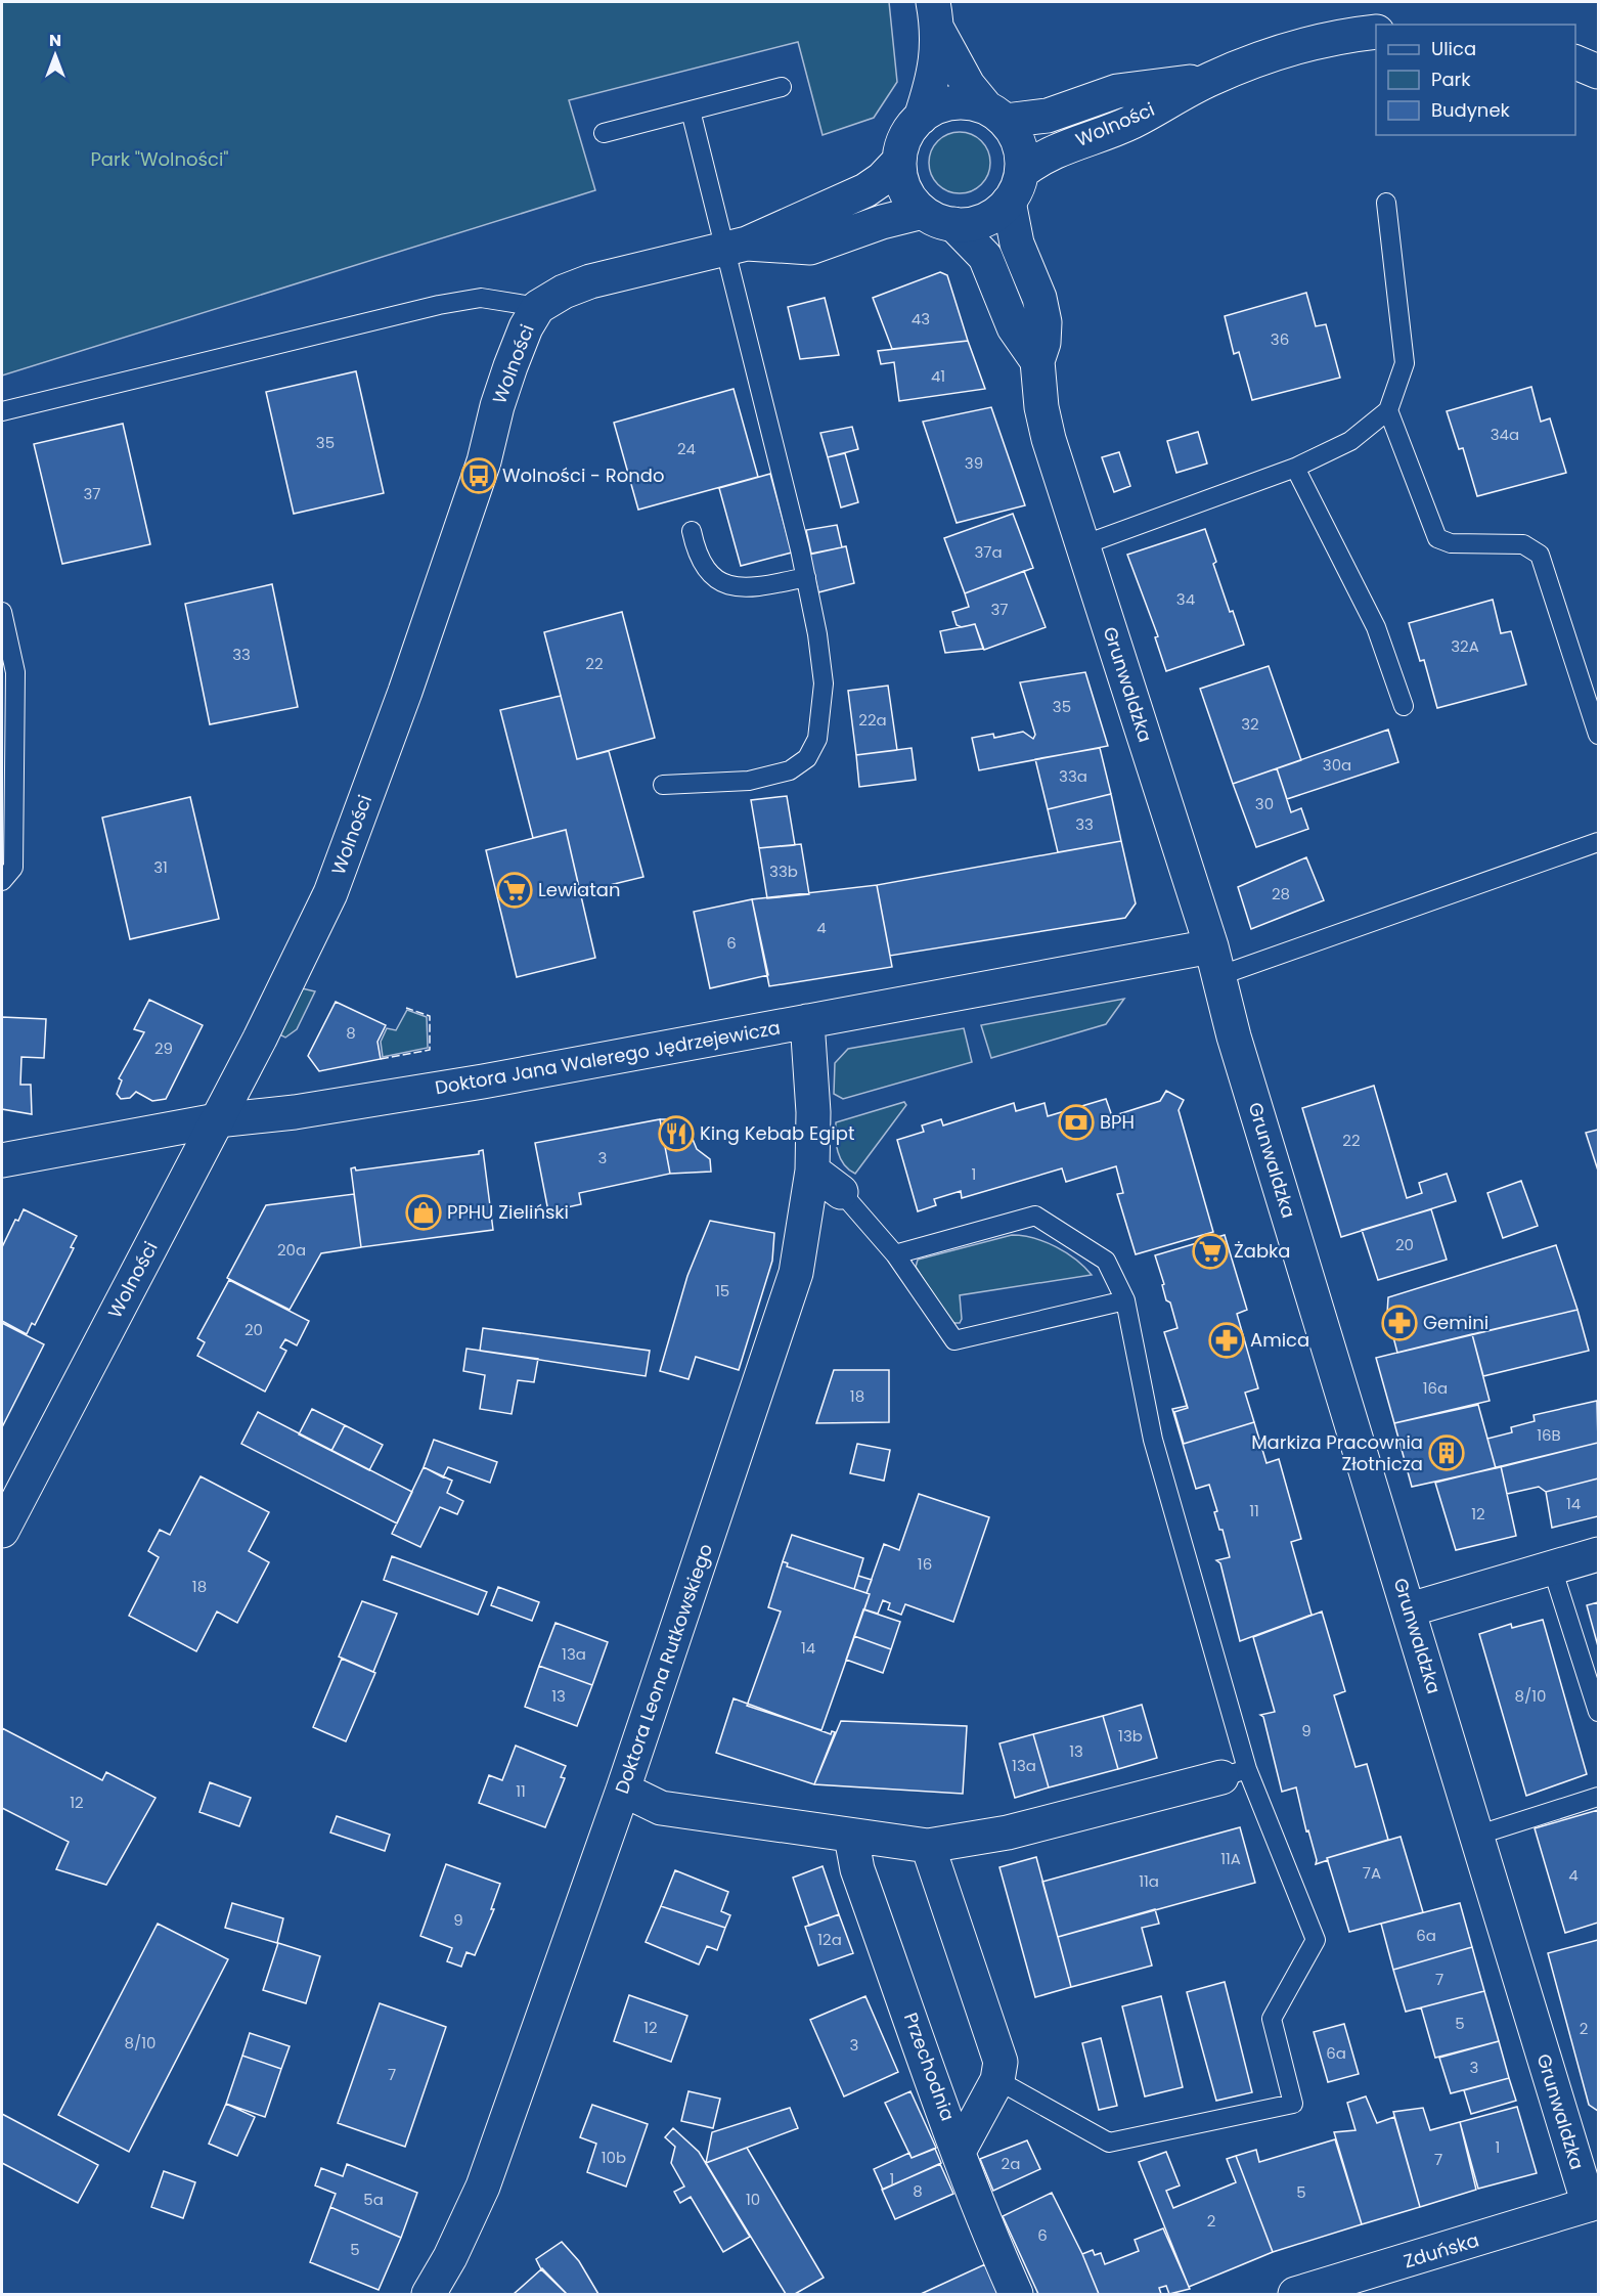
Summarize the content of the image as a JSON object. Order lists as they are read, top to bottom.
{
  "streets": {
    "street": [
      "Wolności",
      "Grunwaldzka",
      "Doktora Jana Walerego Jędrzejewicza",
      "Doktora Leona Rutkowskiego",
      "Przechodnia",
      "Zduńska"
    ]
  },
  "crossings": [
    ["Wolności", "Grunwaldzka"],
    ["Wolności", "Doktora Jana Walerego Jędrzejewicza"],
    ["Grunwaldzka", "Doktora Jana Walerego Jędrzejewicza"],
    ["Grunwaldzka", "Zduńska"],
    ["Doktora Jana Walerego Jędrzejewicza", "Doktora Leona Rutkowskiego"]
  ],
  "parks": ["Park \"Wolności\""],
  "places": {
    "bus stop": ["Wolności - Rondo"],
    "supermarket": ["Lewiatan", "Żabka"],
    "bank": ["BPH"],
    "restaurant": ["King Kebab Egipt"],
    "shop": ["PPHU Zieliński"],
    "pharmacy": ["Gemini", "Amica"],
    "building": ["Markiza Pracownia Złotnicza"]
  },
  "house_numbers": [
    "43",
    "36",
    "41",
    "34a",
    "35",
    "24",
    "39",
    "37",
    "37a",
    "34",
    "37",
    "32A",
    "33",
    "22",
    "35",
    "22a",
    "32",
    "30a",
    "33a",
    "30",
    "33",
    "31",
    "33b",
    "28",
    "4",
    "6",
    "8",
    "29",
    "22",
    "3",
    "1",
    "20",
    "20a",
    "15",
    "20",
    "16a",
    "18",
    "16B",
    "14",
    "11",
    "12",
    "16",
    "18",
    "14",
    "13a",
    "13",
    "8/10",
    "9",
    "13b",
    "13",
    "13a",
    "11",
    "12",
    "11A",
    "7A",
    "4",
    "11a",
    "9",
    "6a",
    "12a",
    "7",
    "5",
    "12",
    "2",
    "8/10",
    "3",
    "6a",
    "3",
    "7",
    "1",
    "10b",
    "7",
    "2a",
    "1",
    "8",
    "5",
    "5a",
    "10",
    "2",
    "6",
    "5"
  ],
  "legend": ["Ulica", "Park", "Budynek"],
  "north": "top"
}
